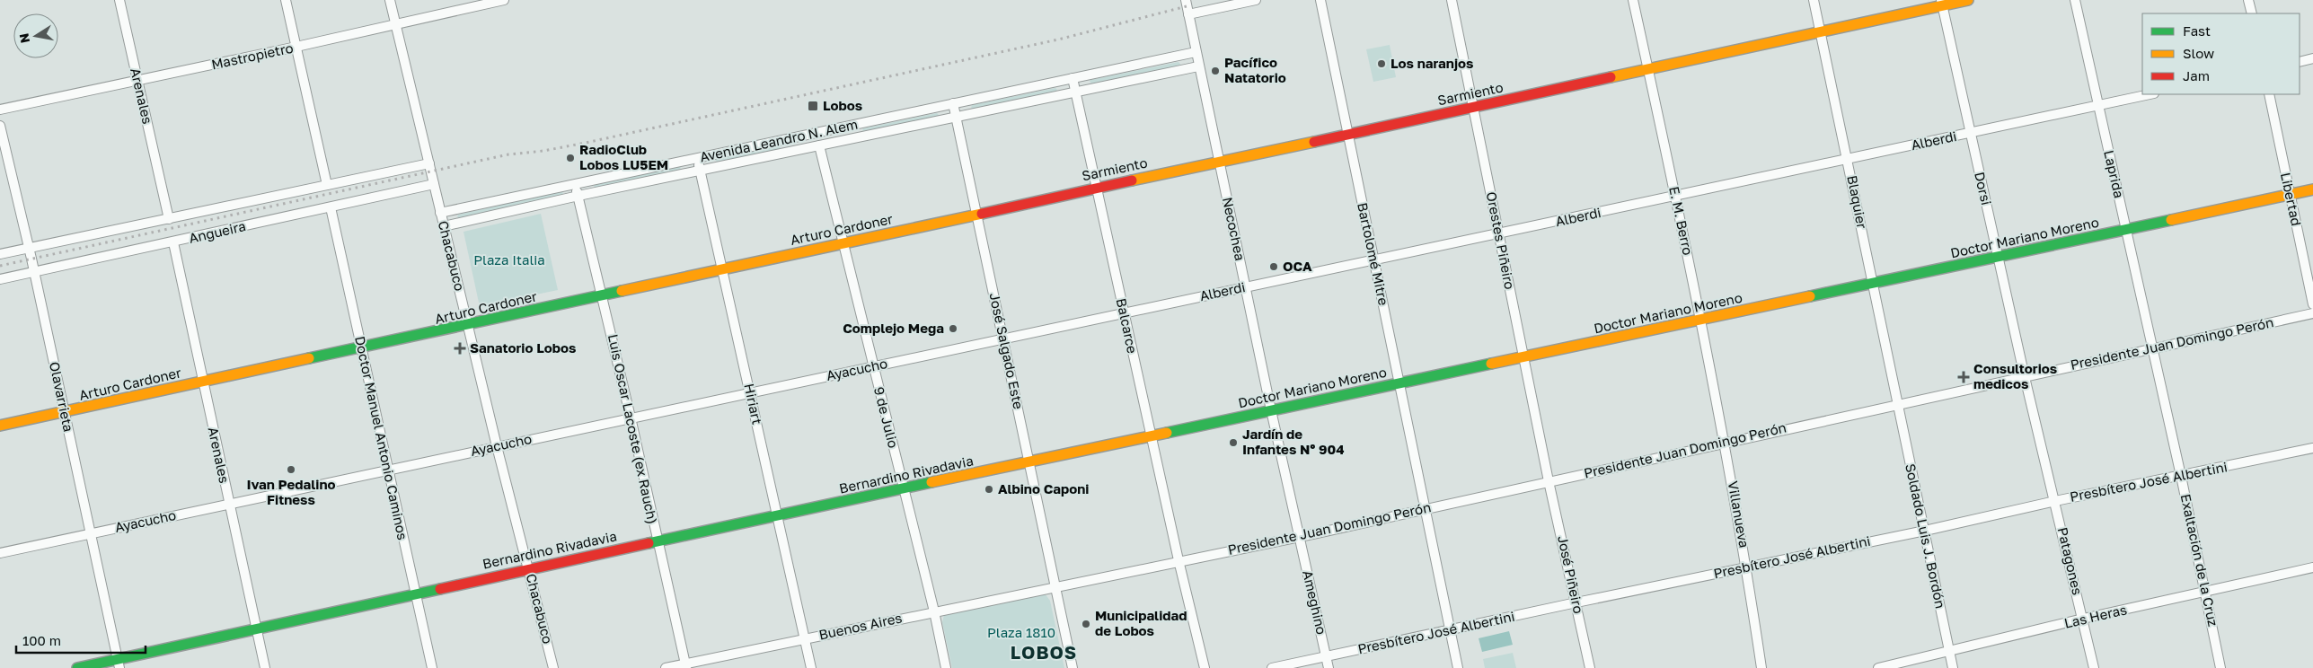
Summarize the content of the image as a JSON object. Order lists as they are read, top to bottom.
{
  "streets": {
    "street": [
      "Mastropietro",
      "Sarmiento",
      "Arenales",
      "Avenida Leandro N. Alem",
      "Alberdi",
      "Laprida",
      "Dorsi",
      "Libertad",
      "Blaquier",
      "E. M. Berro",
      "Necochea",
      "Arturo Cardoner",
      "Angueira",
      "Doctor Mariano Moreno",
      "Orestes Piñeiro",
      "Bartolomé Mitre",
      "Chacabuco",
      "Balcarce",
      "Presidente Juan Domingo Perón",
      "José Salgado Este",
      "Ayacucho",
      "Olavarrieta",
      "Hiriart",
      "9 de Julio",
      "Luis Oscar Lacoste (ex Rauch)",
      "Doctor Manuel Antonio Caminos",
      "Bernardino Rivadavia",
      "Presbítero José Albertini",
      "Villanueva",
      "Soldado Luis J. Bordón",
      "Exaltación de la Cruz",
      "Patagones",
      "José Piñeiro",
      "Ameghino",
      "Las Heras",
      "Buenos Aires"
    ]
  },
  "crossings": [
    ["Mastropietro", "Arenales"],
    ["Mastropietro", "Chacabuco"],
    ["Sarmiento", "Dorsi"],
    ["Sarmiento", "Blaquier"],
    ["Sarmiento", "E. M. Berro"],
    ["Sarmiento", "Necochea"],
    ["Sarmiento", "Arturo Cardoner"],
    ["Sarmiento", "Orestes Piñeiro"],
    ["Sarmiento", "Bartolomé Mitre"],
    ["Sarmiento", "Balcarce"],
    ["Sarmiento", "José Salgado Este"],
    ["Arenales", "Arturo Cardoner"],
    ["Arenales", "Angueira"],
    ["Arenales", "Ayacucho"],
    ["Arenales", "Bernardino Rivadavia"],
    ["Avenida Leandro N. Alem", "Necochea"],
    ["Avenida Leandro N. Alem", "Chacabuco"],
    ["Avenida Leandro N. Alem", "Balcarce"],
    ["Avenida Leandro N. Alem", "José Salgado Este"],
    ["Avenida Leandro N. Alem", "Hiriart"],
    ["Avenida Leandro N. Alem", "9 de Julio"],
    ["Avenida Leandro N. Alem", "Luis Oscar Lacoste (ex Rauch)"],
    ["Alberdi", "Laprida"],
    ["Alberdi", "Dorsi"],
    ["Alberdi", "Blaquier"],
    ["Alberdi", "E. M. Berro"],
    ["Alberdi", "Necochea"],
    ["Alberdi", "Orestes Piñeiro"],
    ["Alberdi", "Bartolomé Mitre"],
    ["Alberdi", "Balcarce"],
    ["Alberdi", "José Salgado Este"],
    ["Alberdi", "Ayacucho"],
    ["Laprida", "Doctor Mariano Moreno"],
    ["Laprida", "Presidente Juan Domingo Perón"],
    ["Laprida", "Exaltación de la Cruz"],
    ["Dorsi", "Doctor Mariano Moreno"],
    ["Dorsi", "Presidente Juan Domingo Perón"],
    ["Dorsi", "Patagones"],
    ["Libertad", "Doctor Mariano Moreno"],
    ["Blaquier", "Doctor Mariano Moreno"],
    ["Blaquier", "Presidente Juan Domingo Perón"],
    ["Blaquier", "Soldado Luis J. Bordón"],
    ["E. M. Berro", "Doctor Mariano Moreno"],
    ["E. M. Berro", "Presidente Juan Domingo Perón"],
    ["E. M. Berro", "Villanueva"],
    ["Necochea", "Doctor Mariano Moreno"],
    ["Necochea", "Presidente Juan Domingo Perón"],
    ["Necochea", "Ameghino"],
    ["Arturo Cardoner", "Chacabuco"],
    ["Arturo Cardoner", "José Salgado Este"],
    ["Arturo Cardoner", "Olavarrieta"],
    ["Arturo Cardoner", "Hiriart"],
    ["Arturo Cardoner", "9 de Julio"],
    ["Arturo Cardoner", "Luis Oscar Lacoste (ex Rauch)"],
    ["Arturo Cardoner", "Doctor Manuel Antonio Caminos"],
    ["Angueira", "Chacabuco"],
    ["Angueira", "Olavarrieta"],
    ["Angueira", "Doctor Manuel Antonio Caminos"],
    ["Doctor Mariano Moreno", "Orestes Piñeiro"],
    ["Doctor Mariano Moreno", "Bartolomé Mitre"],
    ["Doctor Mariano Moreno", "Balcarce"],
    ["Doctor Mariano Moreno", "José Salgado Este"],
    ["Doctor Mariano Moreno", "Bernardino Rivadavia"],
    ["Orestes Piñeiro", "Presidente Juan Domingo Perón"],
    ["Orestes Piñeiro", "José Piñeiro"],
    ["Bartolomé Mitre", "Presidente Juan Domingo Perón"],
    ["Bartolomé Mitre", "Presbítero José Albertini"],
    ["Chacabuco", "Ayacucho"],
    ["Chacabuco", "Bernardino Rivadavia"],
    ["Balcarce", "Presidente Juan Domingo Perón"],
    ["Presidente Juan Domingo Perón", "José Salgado Este"],
    ["Presidente Juan Domingo Perón", "Villanueva"],
    ["Presidente Juan Domingo Perón", "Soldado Luis J. Bordón"],
    ["Presidente Juan Domingo Perón", "Exaltación de la Cruz"],
    ["Presidente Juan Domingo Perón", "Patagones"],
    ["Presidente Juan Domingo Perón", "José Piñeiro"],
    ["Presidente Juan Domingo Perón", "Ameghino"],
    ["Presidente Juan Domingo Perón", "Buenos Aires"],
    ["José Salgado Este", "Ayacucho"],
    ["José Salgado Este", "Bernardino Rivadavia"],
    ["José Salgado Este", "Buenos Aires"],
    ["Ayacucho", "Olavarrieta"],
    ["Ayacucho", "Hiriart"],
    ["Ayacucho", "9 de Julio"],
    ["Ayacucho", "Luis Oscar Lacoste (ex Rauch)"],
    ["Ayacucho", "Doctor Manuel Antonio Caminos"],
    ["Olavarrieta", "Bernardino Rivadavia"],
    ["Hiriart", "Bernardino Rivadavia"],
    ["Hiriart", "Buenos Aires"],
    ["9 de Julio", "Bernardino Rivadavia"],
    ["9 de Julio", "Buenos Aires"],
    ["Luis Oscar Lacoste (ex Rauch)", "Bernardino Rivadavia"],
    ["Luis Oscar Lacoste (ex Rauch)", "Buenos Aires"],
    ["Doctor Manuel Antonio Caminos", "Bernardino Rivadavia"],
    ["Presbítero José Albertini", "Villanueva"],
    ["Presbítero José Albertini", "Soldado Luis J. Bordón"],
    ["Presbítero José Albertini", "Exaltación de la Cruz"],
    ["Presbítero José Albertini", "Patagones"],
    ["Presbítero José Albertini", "José Piñeiro"],
    ["Presbítero José Albertini", "Ameghino"],
    ["Soldado Luis J. Bordón", "Las Heras"],
    ["Exaltación de la Cruz", "Las Heras"],
    ["Patagones", "Las Heras"]
  ],
  "districts": ["LOBOS"],
  "parks": ["Plaza Italia", "Plaza 1810"],
  "places": {
    "other": [
      "Los naranjos",
      "Pacífico Natatorio",
      "RadioClub Lobos LU5EM",
      "OCA",
      "Complejo Mega",
      "Jardín de Infantes Nº 904",
      "Ivan Pedalino Fitness",
      "Albino Caponi",
      "Municipalidad de Lobos"
    ],
    "transit": ["Lobos"],
    "health": ["Sanatorio Lobos", "Consultorios medicos"]
  },
  "legend": ["Fast", "Slow", "Jam"],
  "scale_bar": "100 m",
  "north": "left"
}
